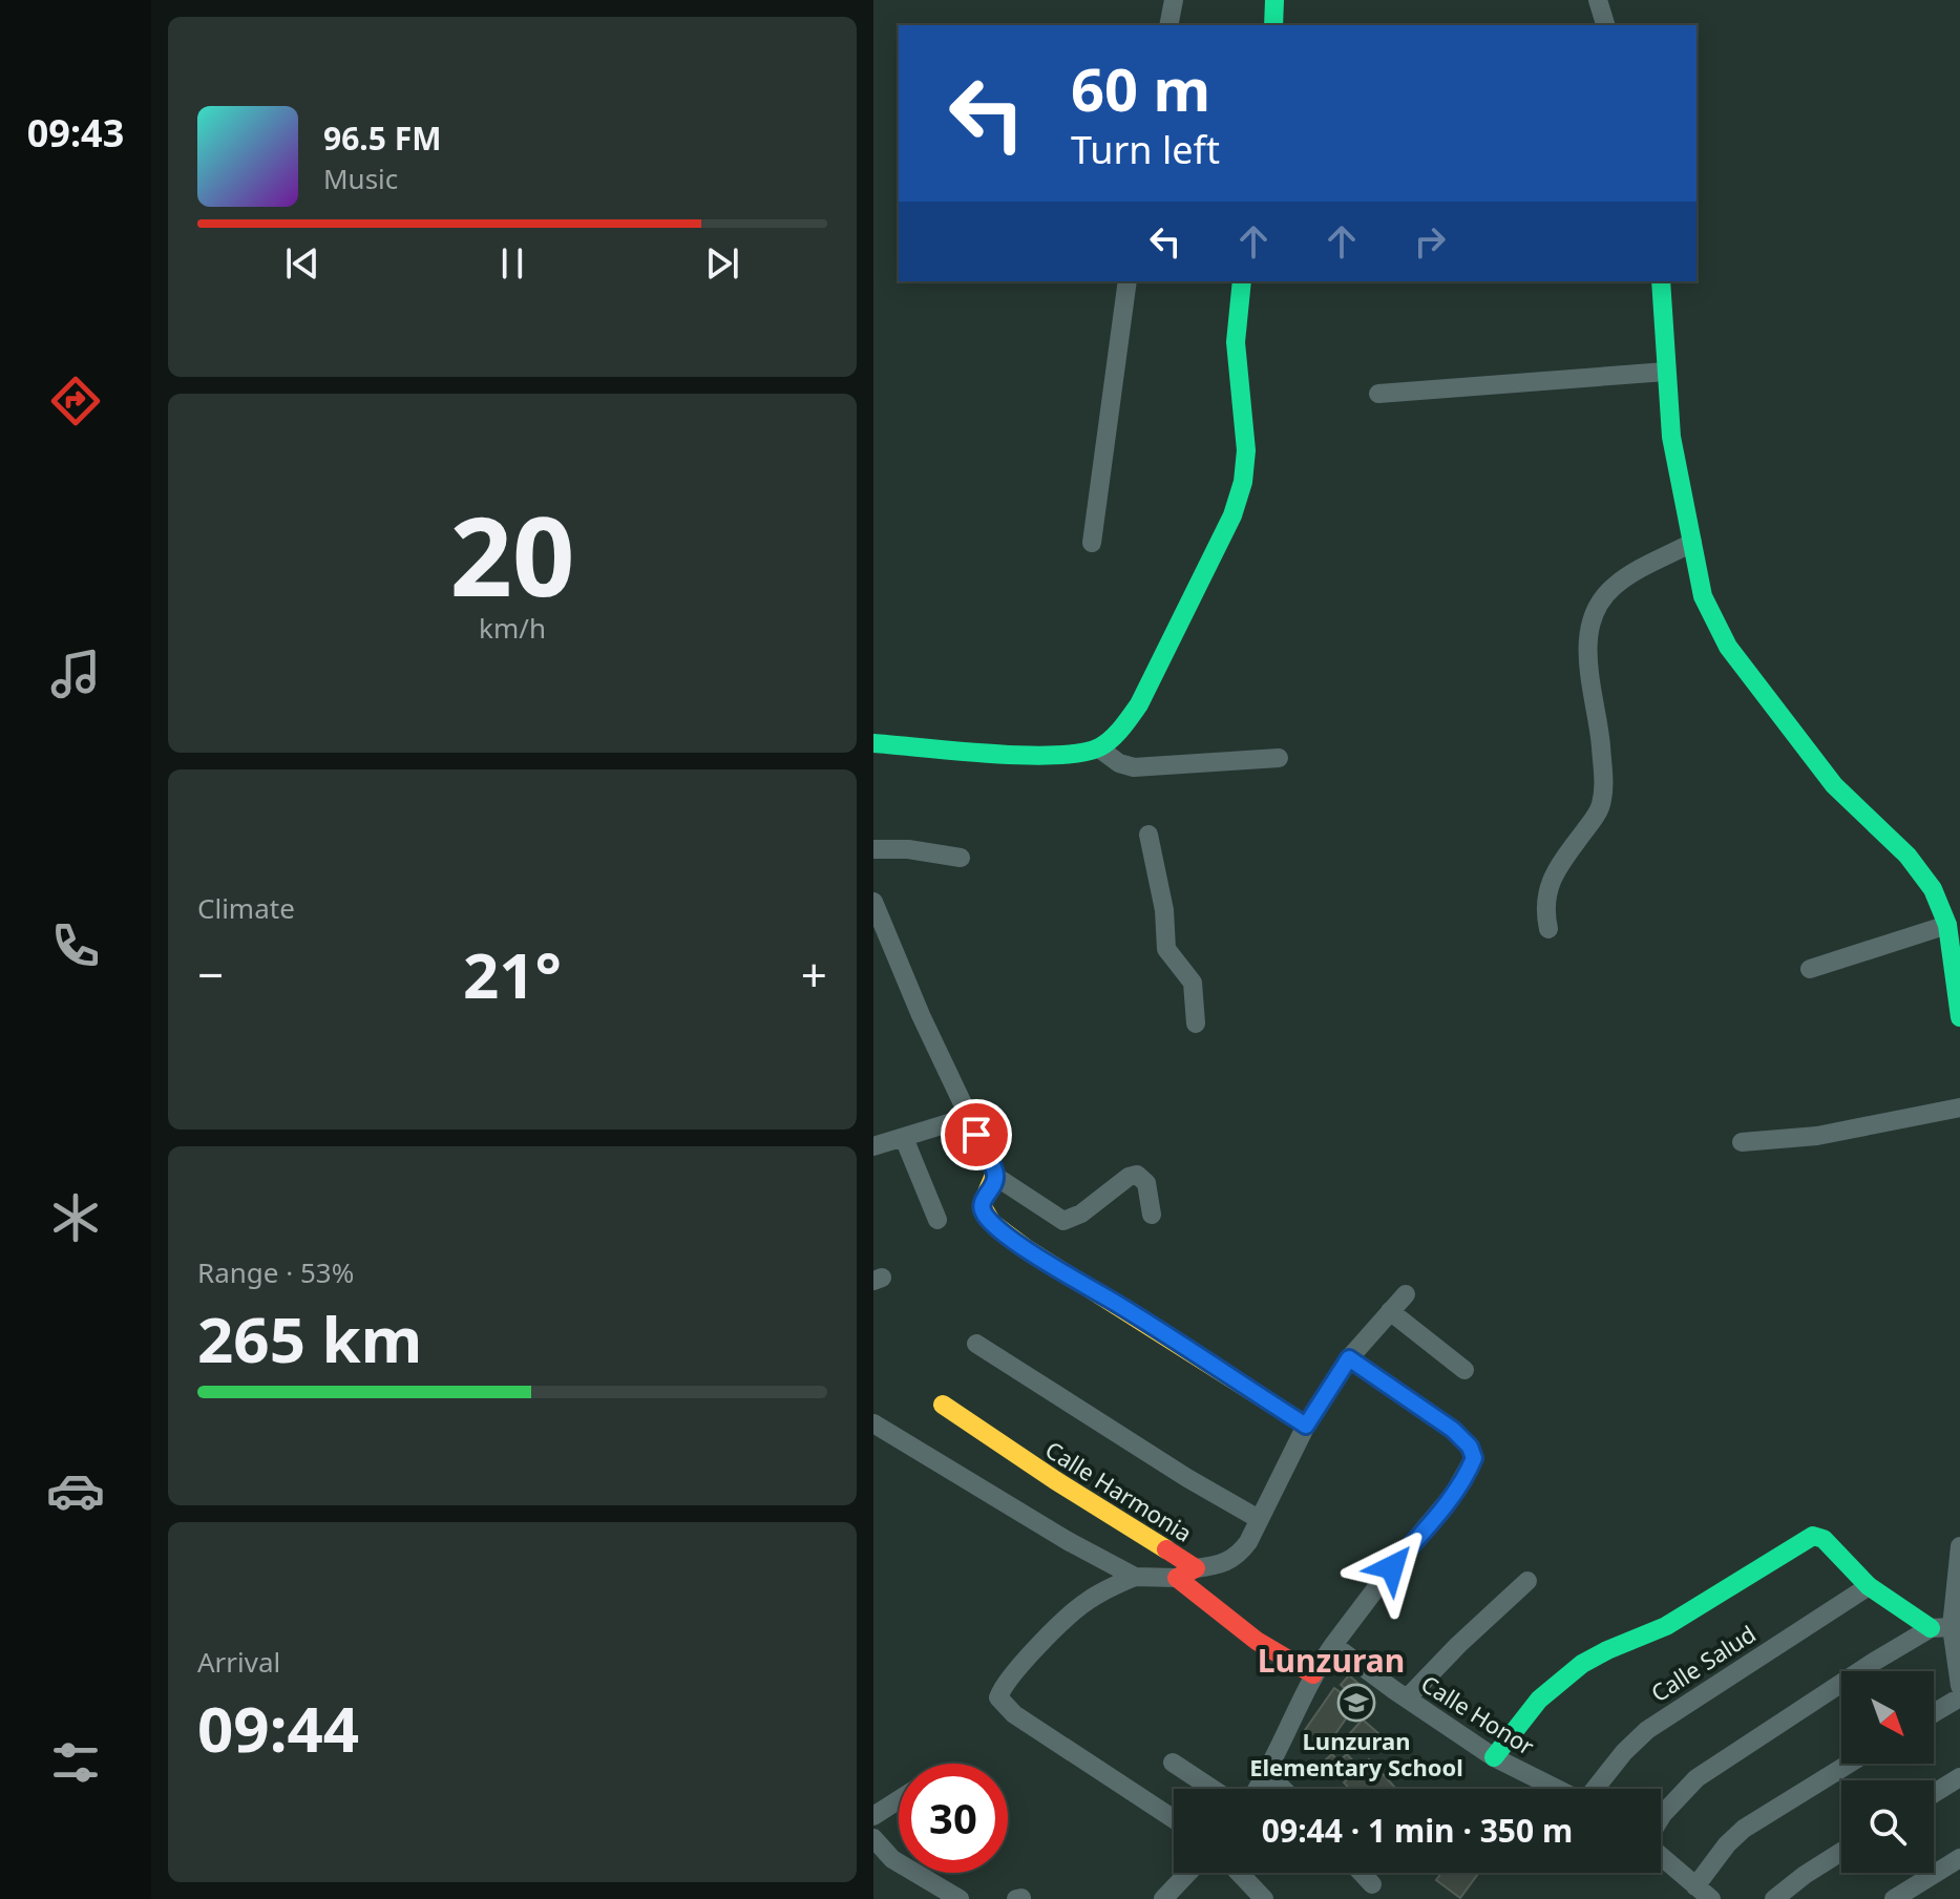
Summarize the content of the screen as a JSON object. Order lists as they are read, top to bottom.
{
  "streets": {
    "street": ["Calle Harmonia", "Calle Salud", "Calle Honor"]
  },
  "districts": ["Lunzuran"],
  "places": {
    "school or university": ["Lunzuran Elementary School"]
  },
  "north": "bottom right",
  "page": {
    "tabs": "09:43",
    "turn": ["60 m", "Turn left"],
    "song": ["96.5 FM", "Music"],
    "tile": [
      ["20", "km/h"],
      "Climate",
      ["Range · 53%", "265 km"],
      ["Arrival", "09:44"]
    ],
    "heat": ["−", "21°", "+"],
    "limit": "30",
    "trip": "09:44 · 1 min · 350 m"
  }
}
